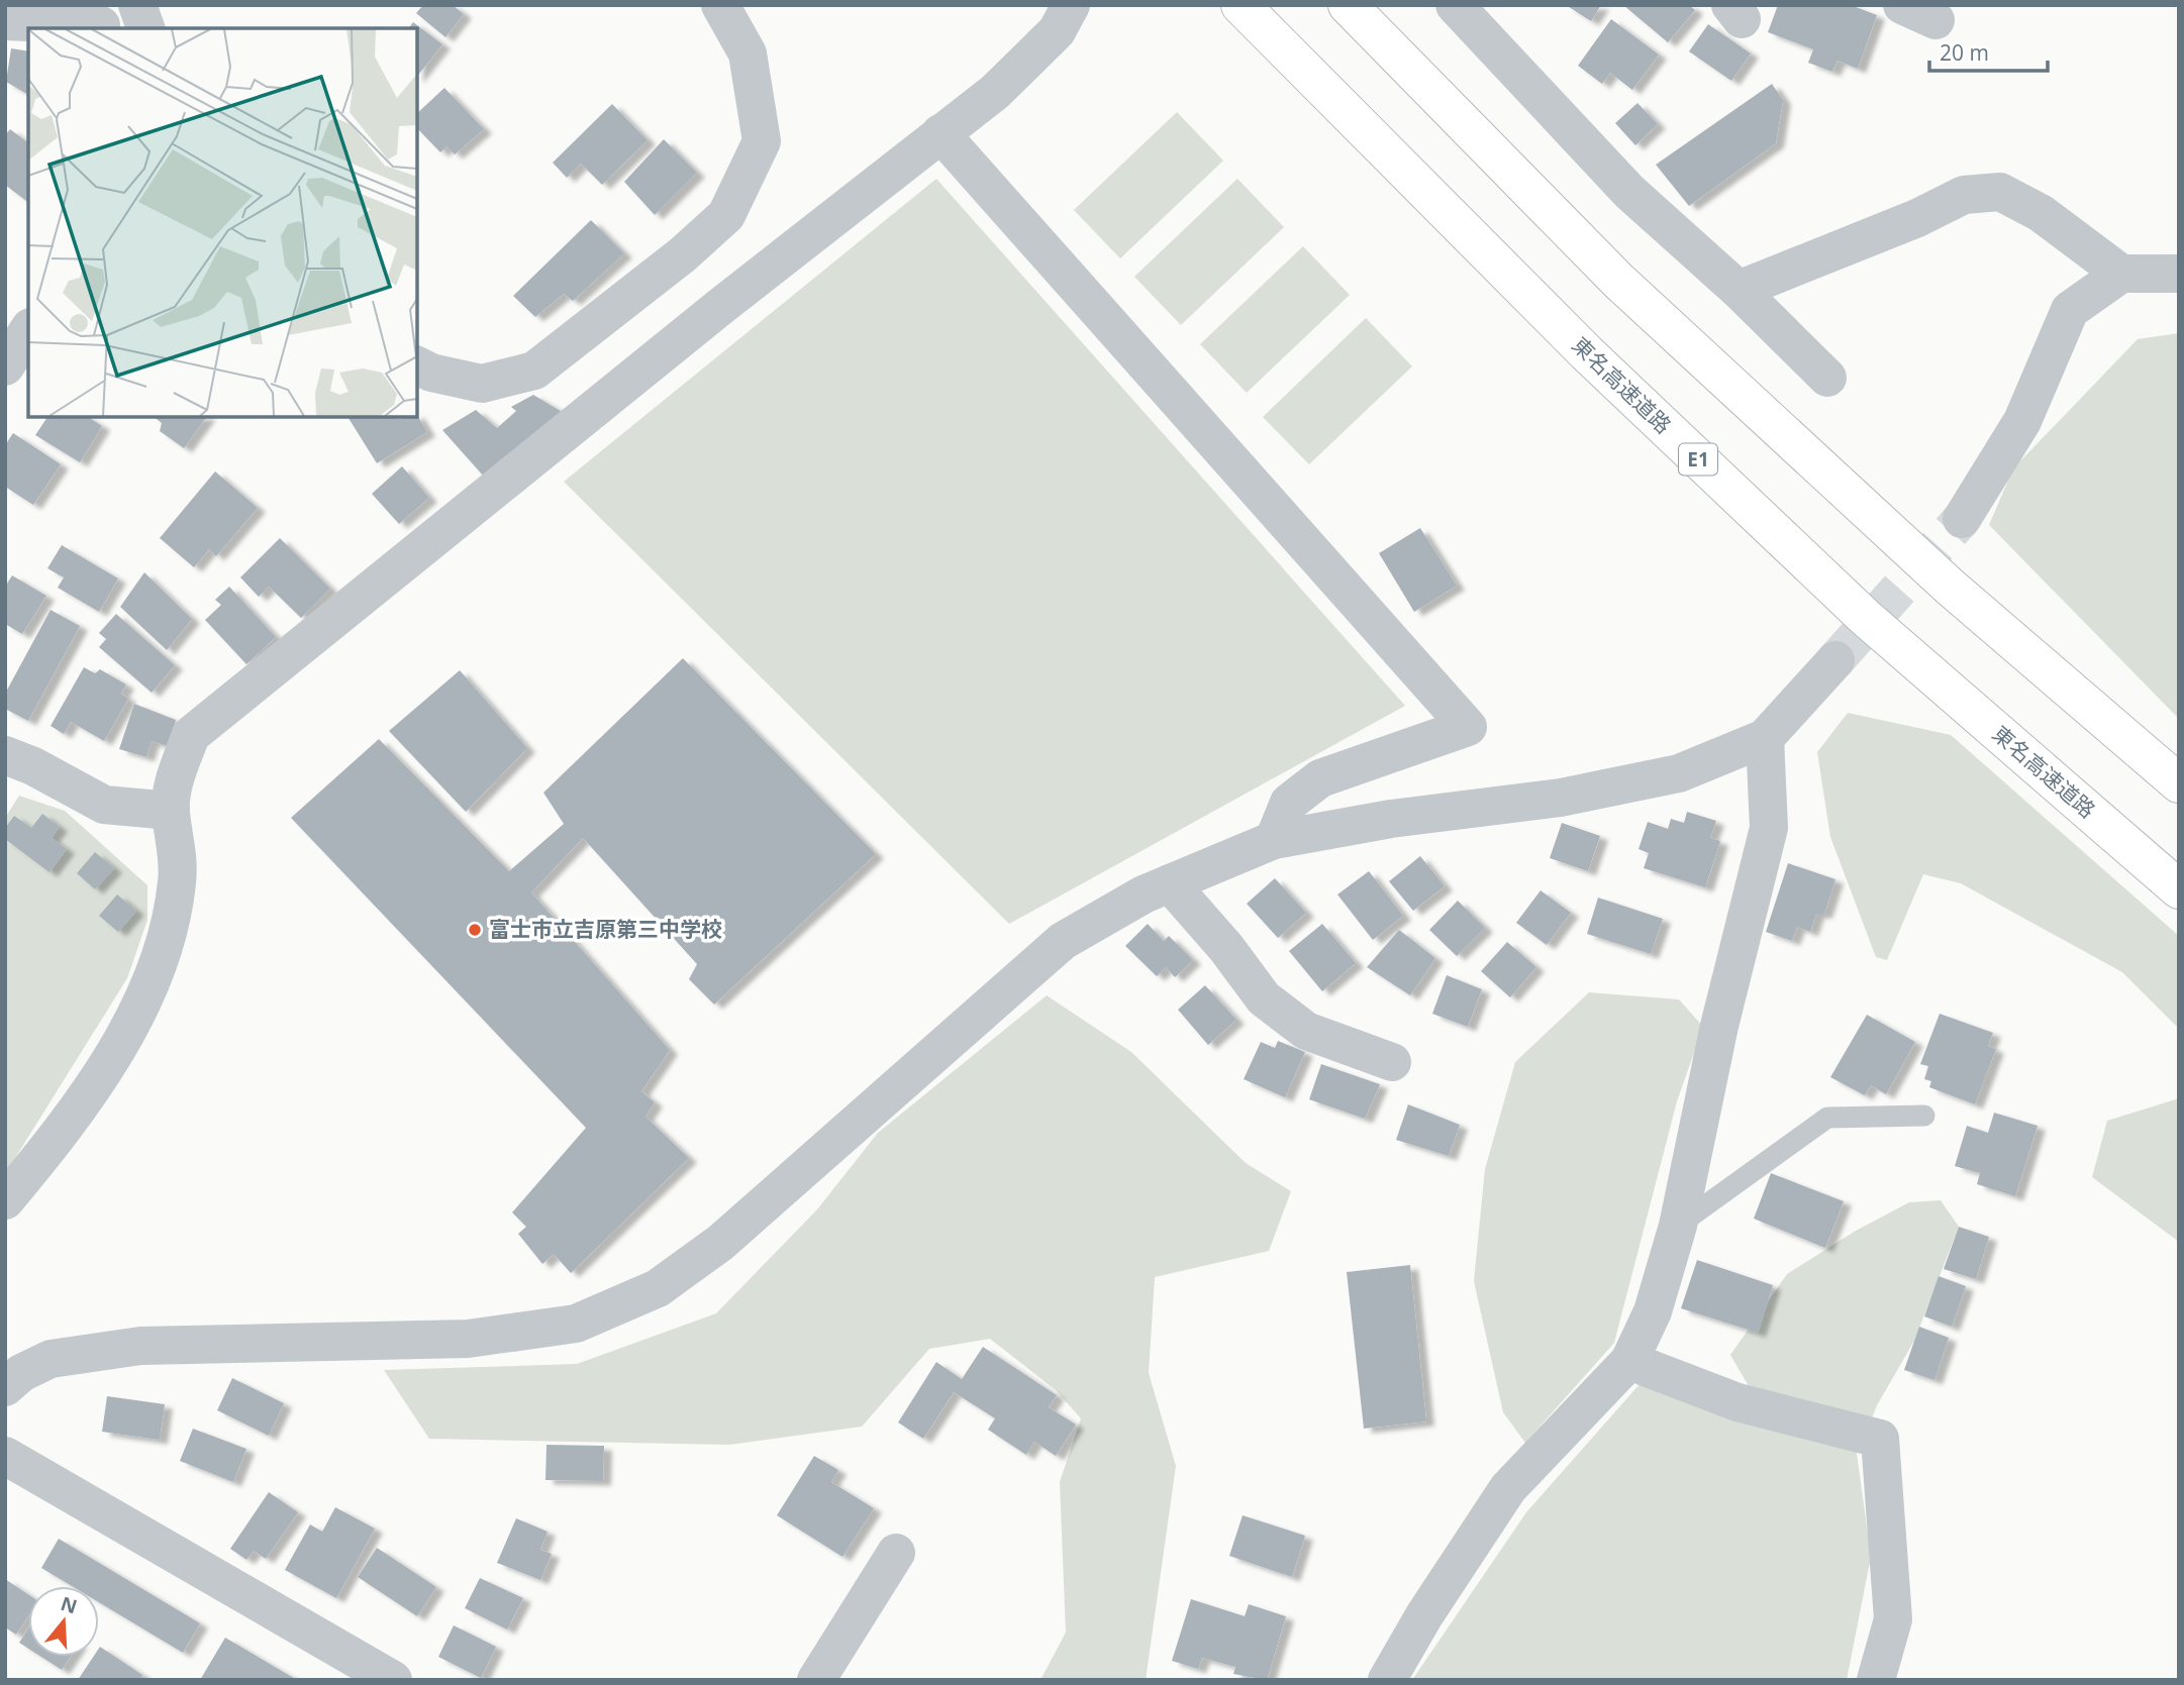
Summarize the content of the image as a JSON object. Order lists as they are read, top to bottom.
{
  "streets": {
    "highway": ["東名高速道路", "E1"]
  },
  "places": ["富士市立吉原第三中学校"],
  "scale_bar": "20 m",
  "north": "top"
}
